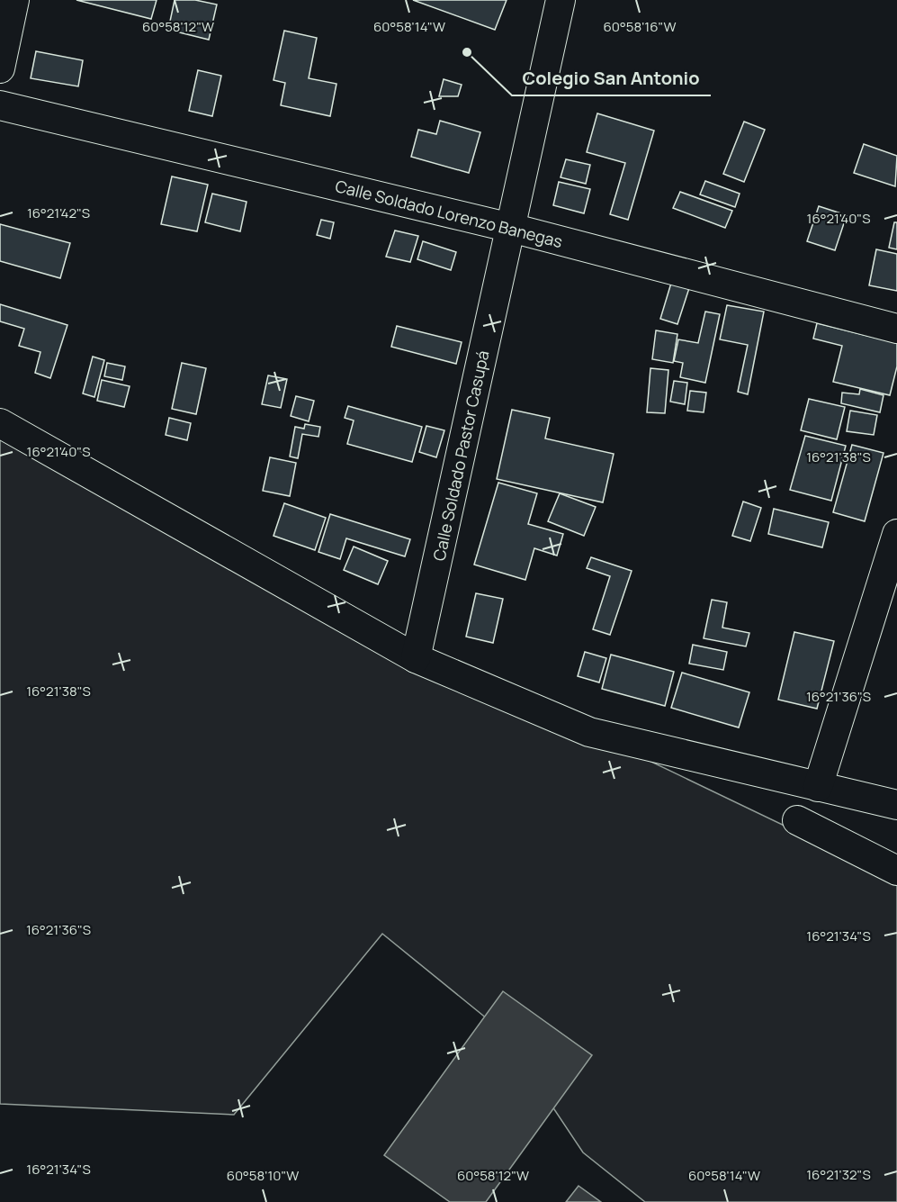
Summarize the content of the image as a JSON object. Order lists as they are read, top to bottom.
{
  "streets": {
    "street": ["Calle Soldado Lorenzo Banegas", "Calle Soldado Pastor Casupá"]
  },
  "crossings": [
    ["Calle Soldado Lorenzo Banegas", "Calle Soldado Pastor Casupá"]
  ],
  "places": ["Colegio San Antonio"],
  "coordinates": [
    "60°58'12\"W",
    "60°58'14\"W",
    "60°58'16\"W",
    "16°21'42\"S",
    "16°21'40\"S",
    "16°21'38\"S",
    "16°21'36\"S",
    "16°21'34\"S",
    "16°21'32\"S",
    "60°58'10\"W"
  ]
}
